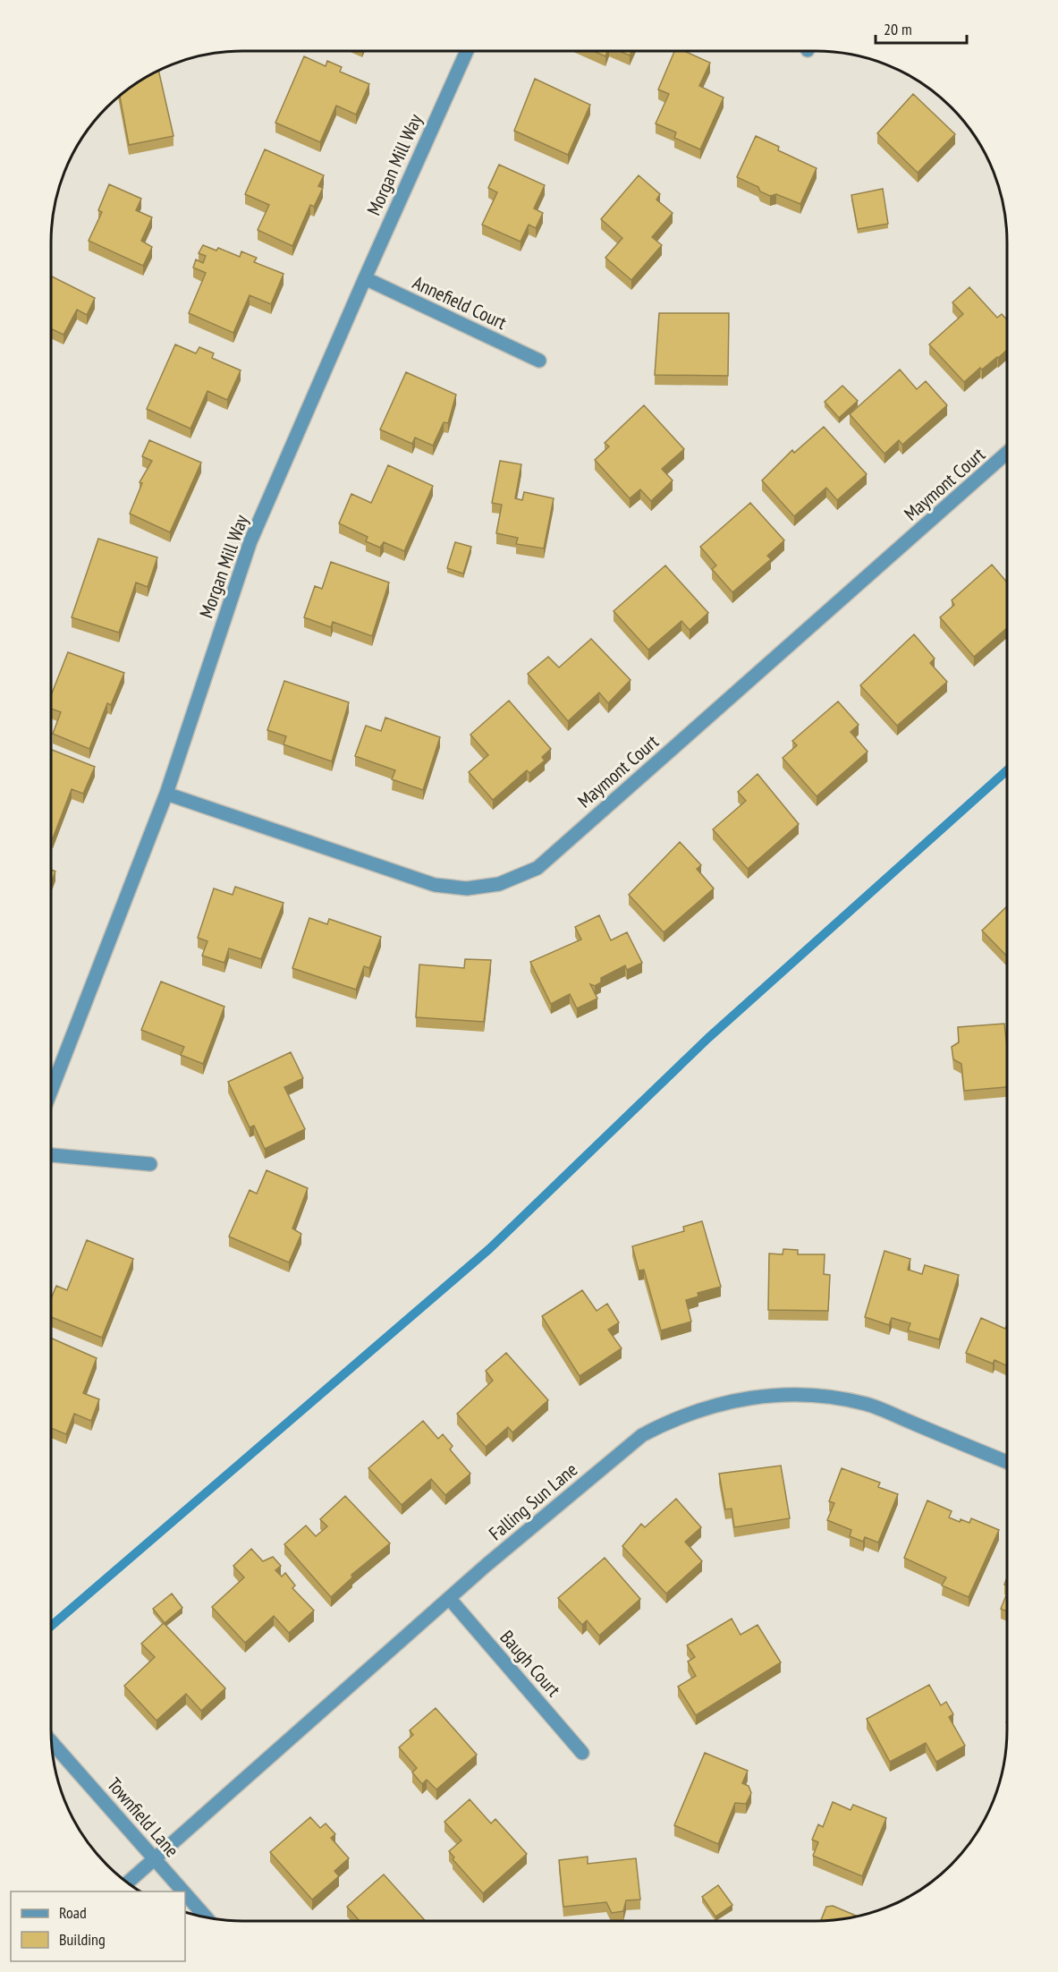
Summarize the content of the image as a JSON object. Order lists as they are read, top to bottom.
{
  "streets": {
    "street": [
      "Morgan Mill Way",
      "Annefield Court",
      "Maymont Court",
      "Falling Sun Lane",
      "Baugh Court",
      "Townfield Lane"
    ]
  },
  "crossings": [
    ["Morgan Mill Way", "Annefield Court"],
    ["Morgan Mill Way", "Maymont Court"],
    ["Falling Sun Lane", "Baugh Court"],
    ["Falling Sun Lane", "Townfield Lane"]
  ],
  "legend": ["Road", "Building"],
  "scale_bar": "20 m"
}
